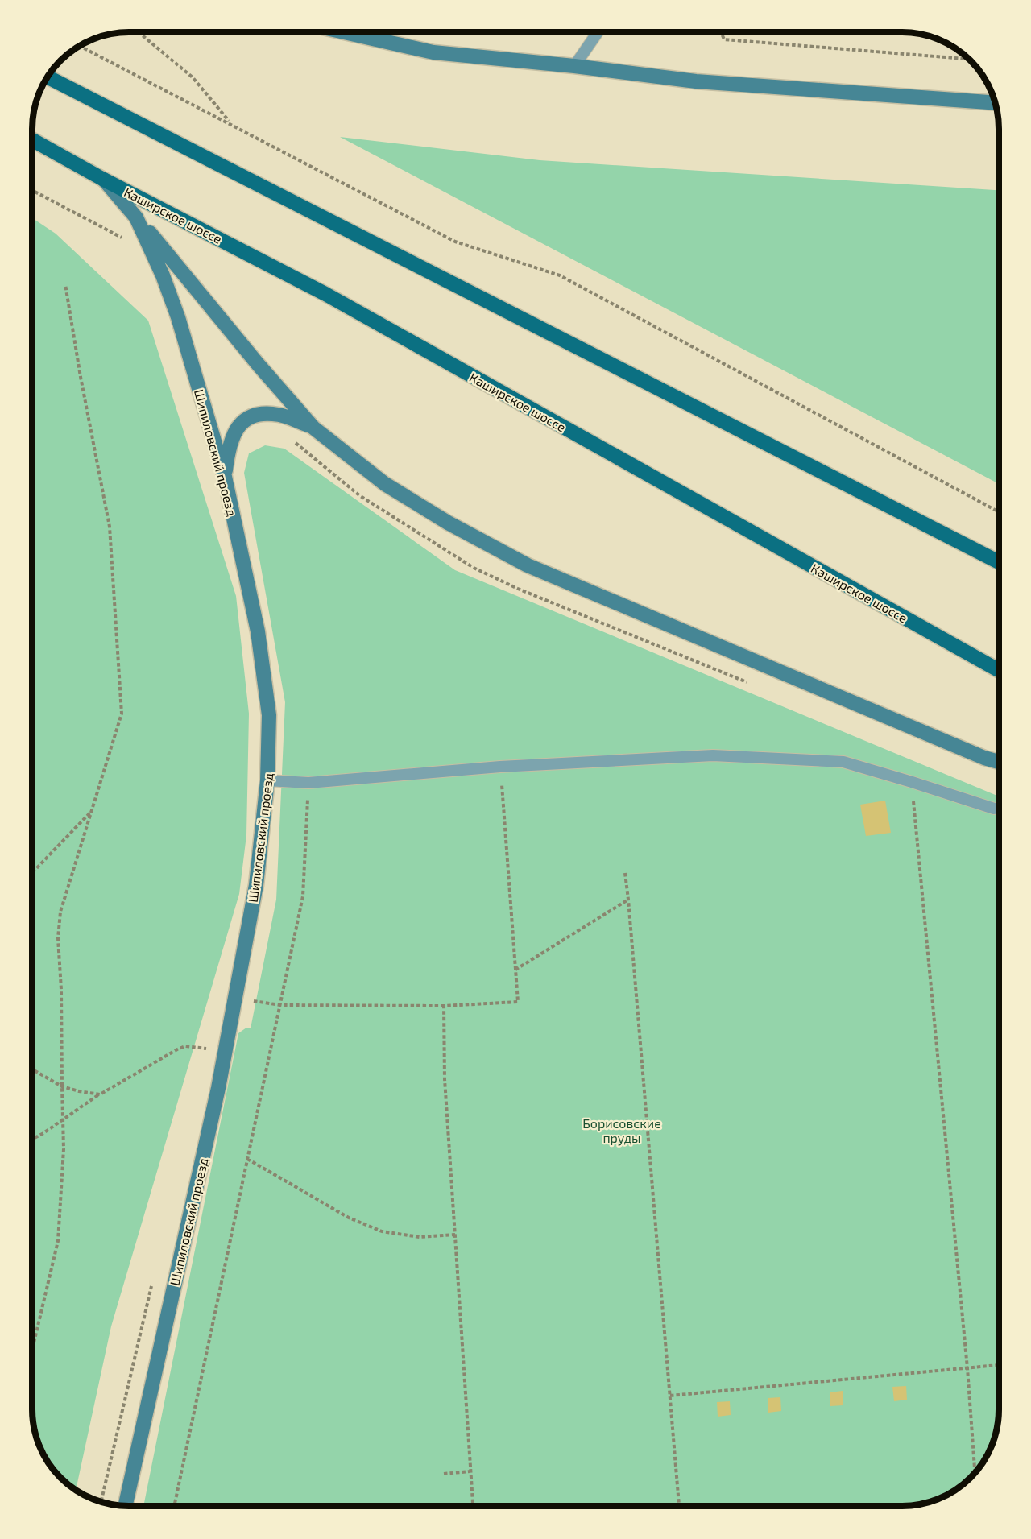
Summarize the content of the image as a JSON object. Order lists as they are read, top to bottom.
{
  "streets": {
    "main road": ["Каширское шоссе", "Шипиловский проезд"]
  },
  "crossings": [
    ["Каширское шоссе", "Шипиловский проезд"]
  ],
  "parks": ["Борисовские пруды"]
}
